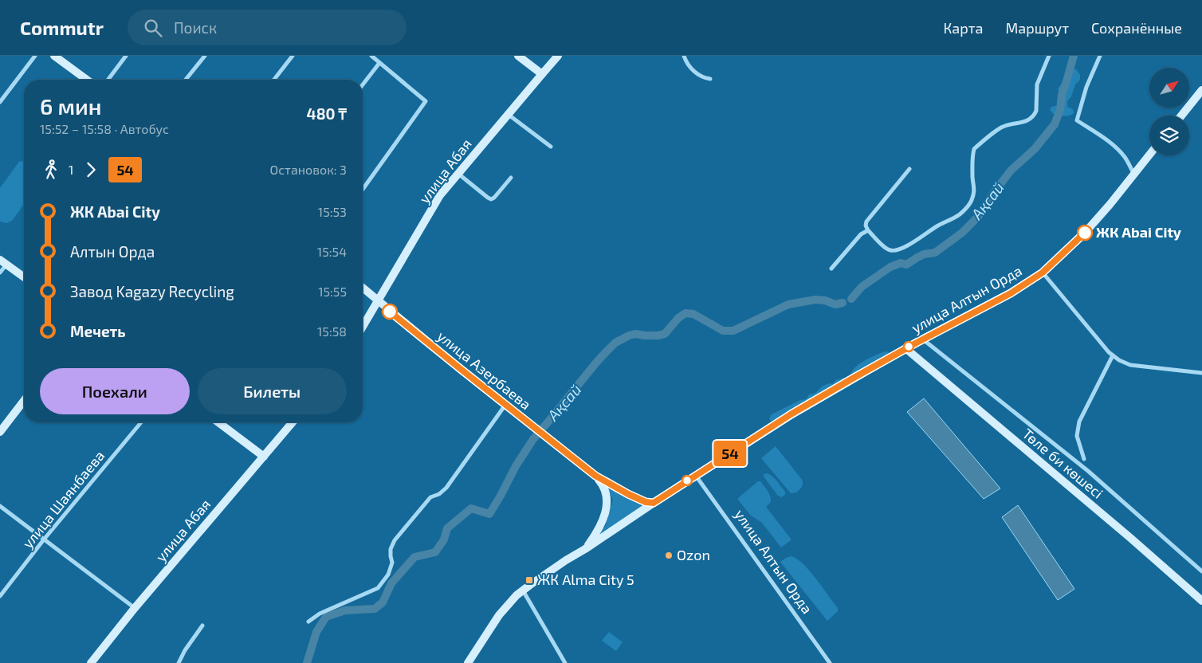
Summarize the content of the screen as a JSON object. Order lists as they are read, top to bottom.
{
  "streets": {
    "main road": [
      "улица Абая",
      "улица Алтын Орда",
      "улица Азербаева",
      "Төле би көшесі"
    ],
    "street": ["улица Шаянбаева"]
  },
  "crossings": [
    ["улица Абая", "улица Азербаева"],
    ["улица Алтын Орда", "улица Азербаева"],
    ["улица Алтын Орда", "Төле би көшесі"]
  ],
  "water": ["Ақсай"],
  "places": {
    "other": ["ЖК Abai City", "Ozon"],
    "transit": ["ЖК Alma City 5"]
  },
  "lines": ["bus line 54"],
  "north": "top right",
  "page": {
    "header": "Commutr",
    "search": "Поиск",
    "nav": ["Карта", "Маршрут", "Сохранённые"],
    "on_map": "54",
    "heading": ["6 мин", "15:52 – 15:58 · Автобус", "480 ₸"],
    "legs": ["1", "54", "Остановок: 3"],
    "list": [
      {
        "name": "ЖК Abai City",
        "value": "15:53"
      },
      {
        "name": "Алтын Орда",
        "value": "15:54"
      },
      {
        "name": "Завод Kagazy Recycling",
        "value": "15:55"
      },
      {
        "name": "Мечеть",
        "value": "15:58"
      }
    ],
    "buttons": ["Поехали", "Билеты"]
  }
}
